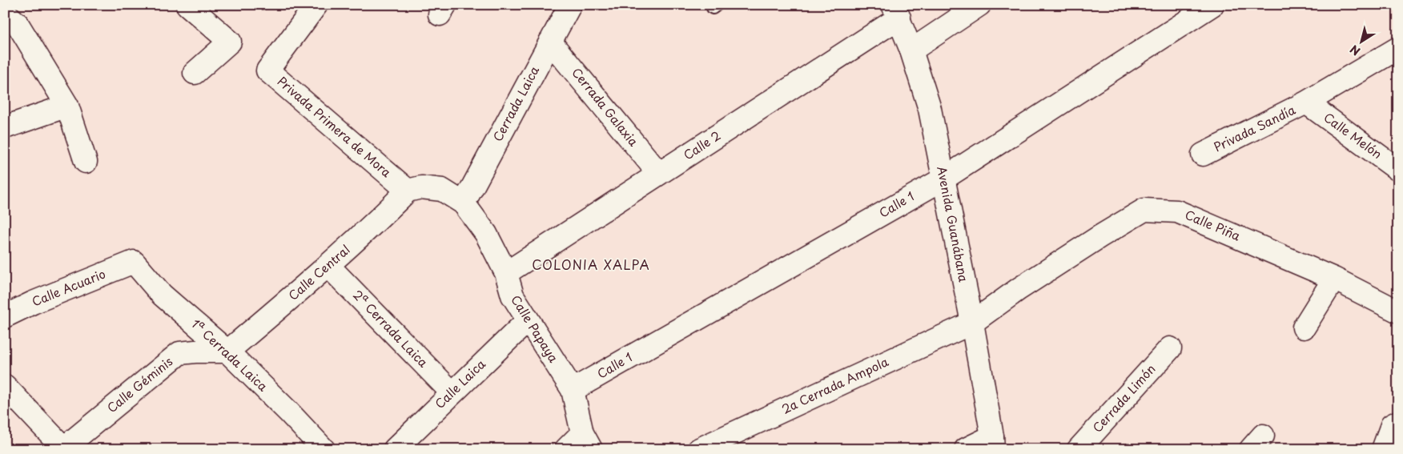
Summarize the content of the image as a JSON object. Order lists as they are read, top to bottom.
{
  "streets": {
    "street": [
      "Cerrada Laica",
      "Cerrada Galaxia",
      "Privada Primera de Mora",
      "Privada Sandía",
      "Calle Melón",
      "Calle 2",
      "Calle 1",
      "Avenida Guanábana",
      "Calle Piña",
      "Calle Central",
      "Calle Acuario",
      "2ª Cerrada Laica",
      "Calle Papaya",
      "1ª Cerrada Laica",
      "Calle Laica",
      "Calle Géminis",
      "2a Cerrada Ampola",
      "Cerrada Limón"
    ]
  },
  "crossings": [
    ["Cerrada Laica", "Cerrada Galaxia"],
    ["Cerrada Laica", "Calle Papaya"],
    ["Cerrada Galaxia", "Calle 2"],
    ["Privada Primera de Mora", "Calle Central"],
    ["Privada Primera de Mora", "Calle Papaya"],
    ["Privada Sandía", "Calle Melón"],
    ["Calle 2", "Avenida Guanábana"],
    ["Calle 2", "Calle Papaya"],
    ["Calle 1", "Avenida Guanábana"],
    ["Calle 1", "Calle Papaya"],
    ["Avenida Guanábana", "Calle Piña"],
    ["Avenida Guanábana", "2a Cerrada Ampola"],
    ["Calle Piña", "2a Cerrada Ampola"],
    ["Calle Central", "2ª Cerrada Laica"],
    ["Calle Central", "Calle Papaya"],
    ["Calle Central", "1ª Cerrada Laica"],
    ["Calle Central", "Calle Géminis"],
    ["Calle Acuario", "1ª Cerrada Laica"],
    ["2ª Cerrada Laica", "Calle Laica"],
    ["Calle Papaya", "Calle Laica"],
    ["1ª Cerrada Laica", "Calle Géminis"]
  ],
  "districts": ["COLONIA XALPA"],
  "north": "bottom left"
}
